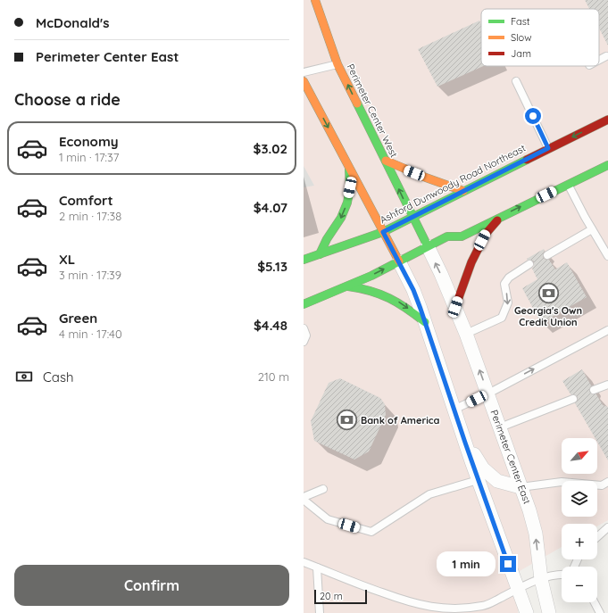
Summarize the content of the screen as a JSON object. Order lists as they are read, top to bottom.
{
  "streets": {
    "main road": ["Perimeter Center West", "Ashford Dunwoody Road Northeast"],
    "street": ["Perimeter Center East"]
  },
  "crossings": [
    ["Perimeter Center West", "Ashford Dunwoody Road Northeast"],
    ["Perimeter Center West", "Perimeter Center East"]
  ],
  "places": {
    "bank": ["Georgia's Own Credit Union", "Bank of America"]
  },
  "legend": ["Fast", "Slow", "Jam"],
  "scale_bar": "20 m",
  "north": "top right",
  "page": {
    "banner": ["McDonald's", "Perimeter Center East"],
    "heading": "Choose a ride",
    "list": [
      {
        "name": "Economy",
        "note": "1 min · 17:37",
        "value": "$3.02"
      },
      {
        "name": "Comfort",
        "note": "2 min · 17:38",
        "value": "$4.07"
      },
      {
        "name": "XL",
        "note": "3 min · 17:39",
        "value": "$5.13"
      },
      {
        "name": "Green",
        "note": "4 min · 17:40",
        "value": "$4.48"
      }
    ],
    "pay": ["Cash", "210 m"],
    "map_buttons": ["+", "−"],
    "bubble": "1 min",
    "buttons": "Confirm",
    "scale": "20 m"
  }
}
